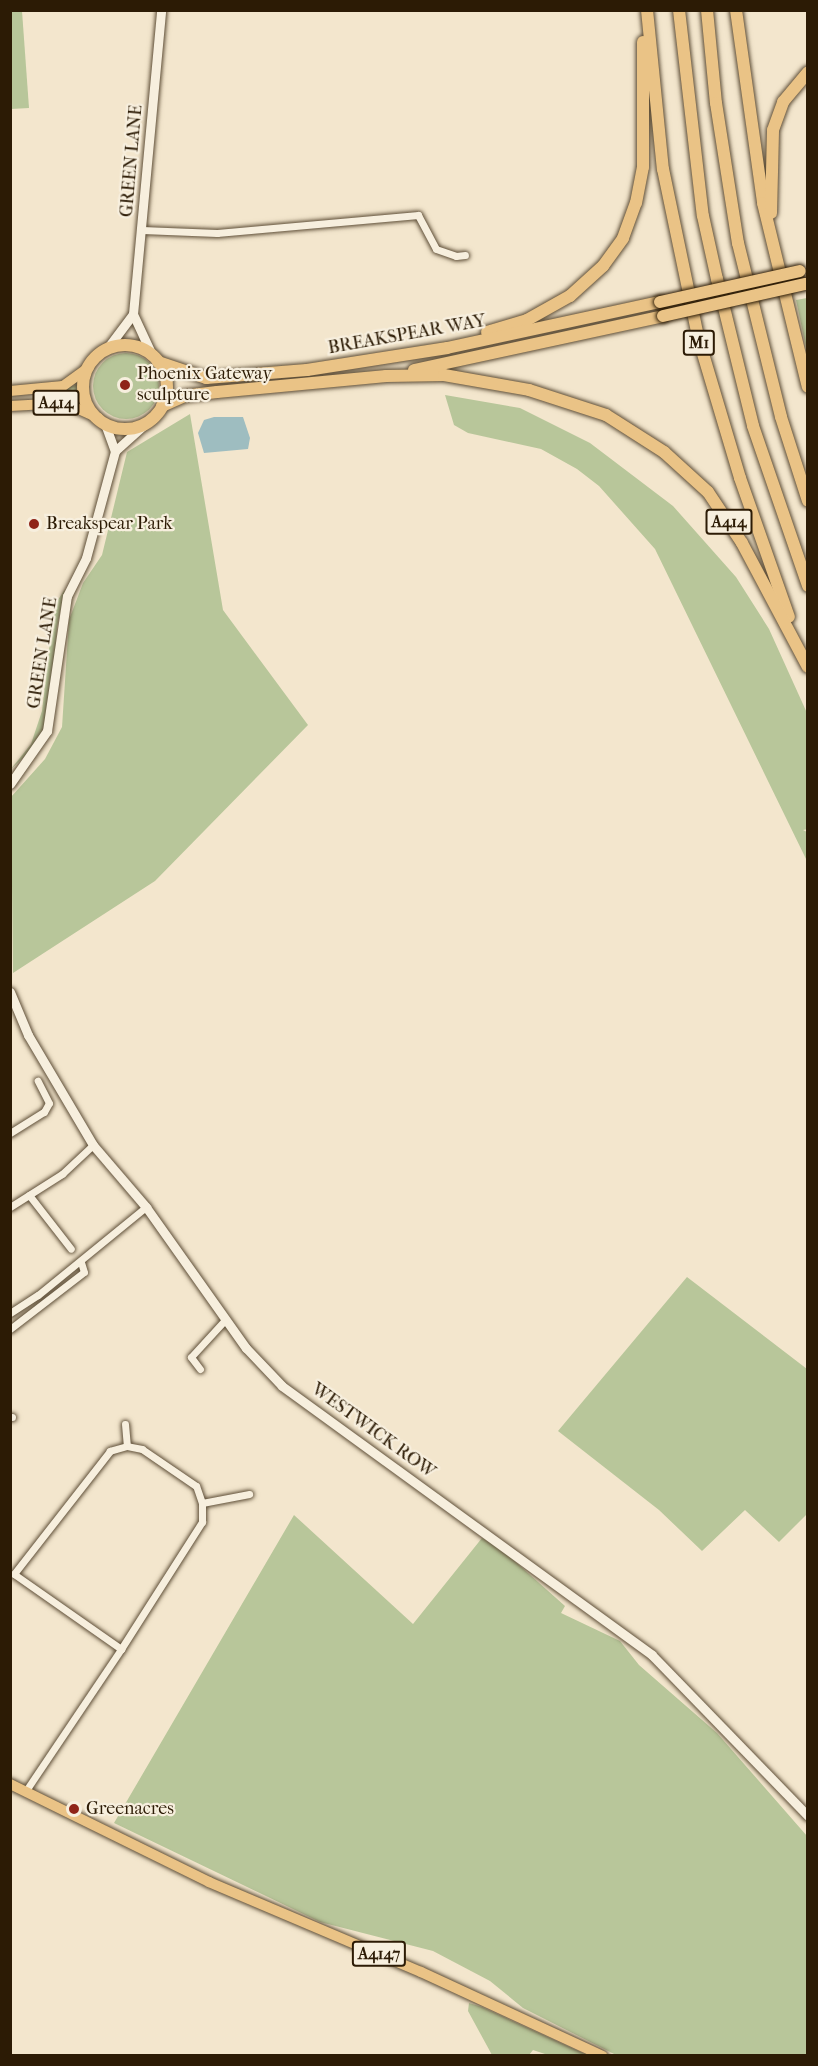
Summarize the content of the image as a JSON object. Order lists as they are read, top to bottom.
{
  "streets": {
    "highway": ["BREAKSPEAR WAY", "M1", "A414"],
    "main road": ["A4147"],
    "street": ["GREEN LANE", "WESTWICK ROW"]
  },
  "crossings": [
    ["BREAKSPEAR WAY", "M1"],
    ["BREAKSPEAR WAY", "A414"],
    ["M1", "A414"]
  ],
  "places": ["Phoenix Gateway sculpture", "Breakspear Park", "Greenacres"]
}
